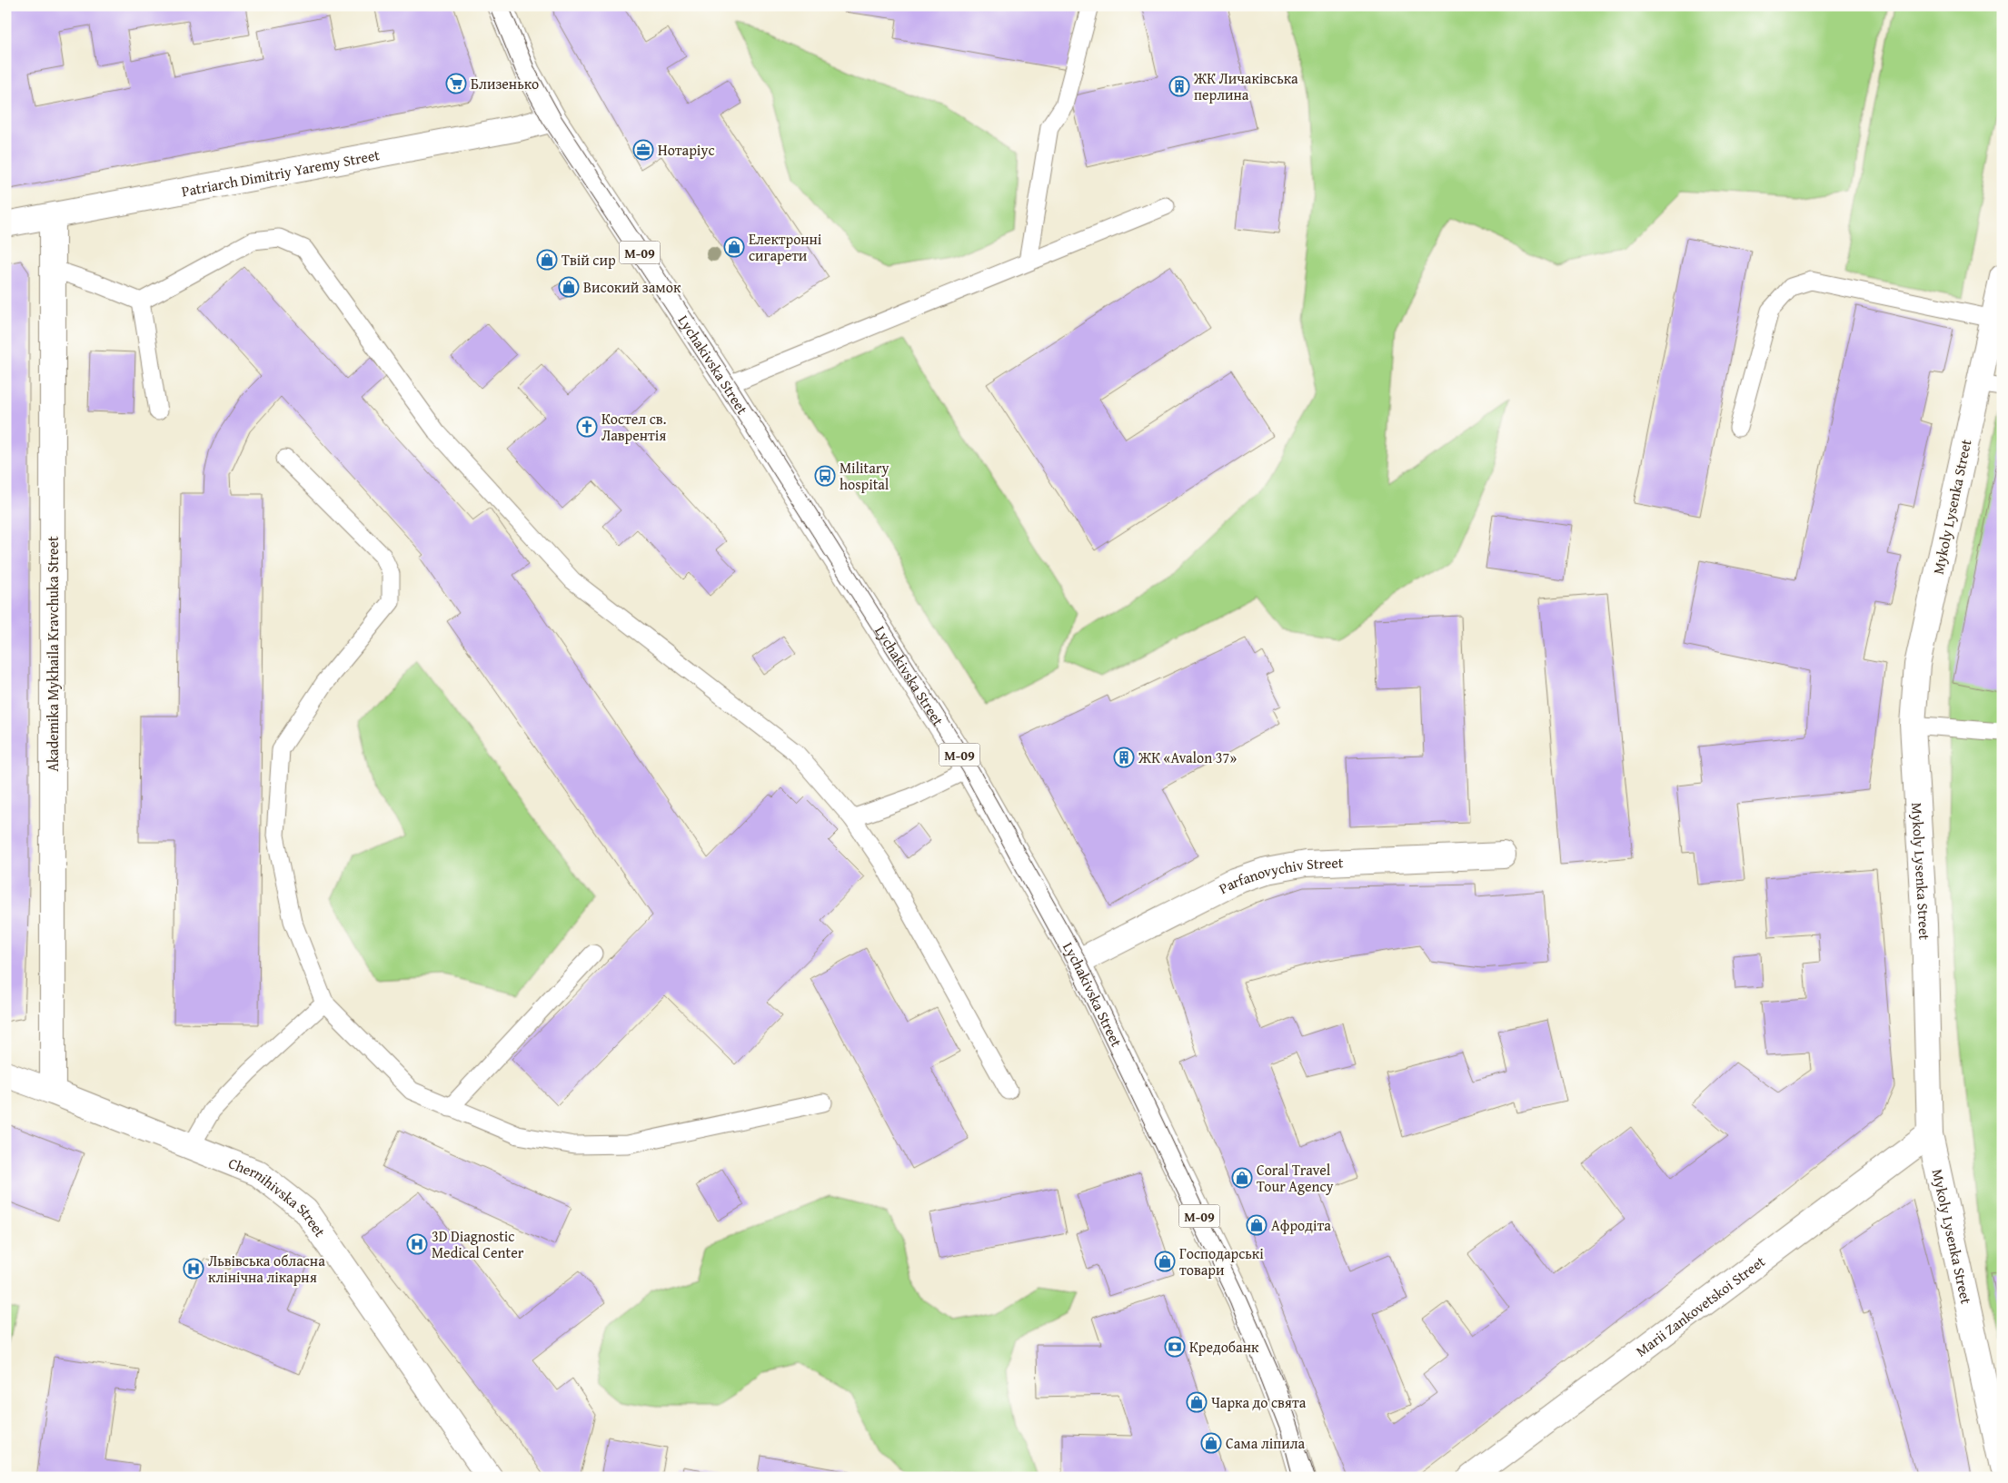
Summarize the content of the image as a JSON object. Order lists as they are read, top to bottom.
{
  "streets": {
    "street": [
      "Patriarch Dimitriy Yaremy Street",
      "М-09",
      "Lychakivska Street",
      "Mykoly Lysenka Street",
      "Akademika Mykhaila Kravchuka Street",
      "Parfanovychiv Street",
      "Chernihivska Street",
      "Marii Zankovetskoi Street"
    ]
  },
  "crossings": [
    ["Patriarch Dimitriy Yaremy Street", "Lychakivska Street"],
    ["Patriarch Dimitriy Yaremy Street", "Akademika Mykhaila Kravchuka Street"],
    ["Lychakivska Street", "Parfanovychiv Street"],
    ["Mykoly Lysenka Street", "Marii Zankovetskoi Street"],
    ["Akademika Mykhaila Kravchuka Street", "Chernihivska Street"]
  ],
  "places": {
    "supermarket": ["Близенько"],
    "building": ["ЖК Личаківська перлина", "ЖК «Avalon 37»"],
    "office": ["Нотаріус"],
    "shop": [
      "Електронні сигарети",
      "Твій сир",
      "Високий замок",
      "Coral Travel Tour Agency",
      "Афродіта",
      "Господарські товари",
      "Чарка до свята",
      "Сама ліпила"
    ],
    "church": ["Костел св. Лаврентія"],
    "bus stop": ["Military hospital"],
    "hospital": ["3D Diagnostic Medical Center", "Львівська обласна клінічна лікарня"],
    "bank": ["Кредобанк"]
  }
}
